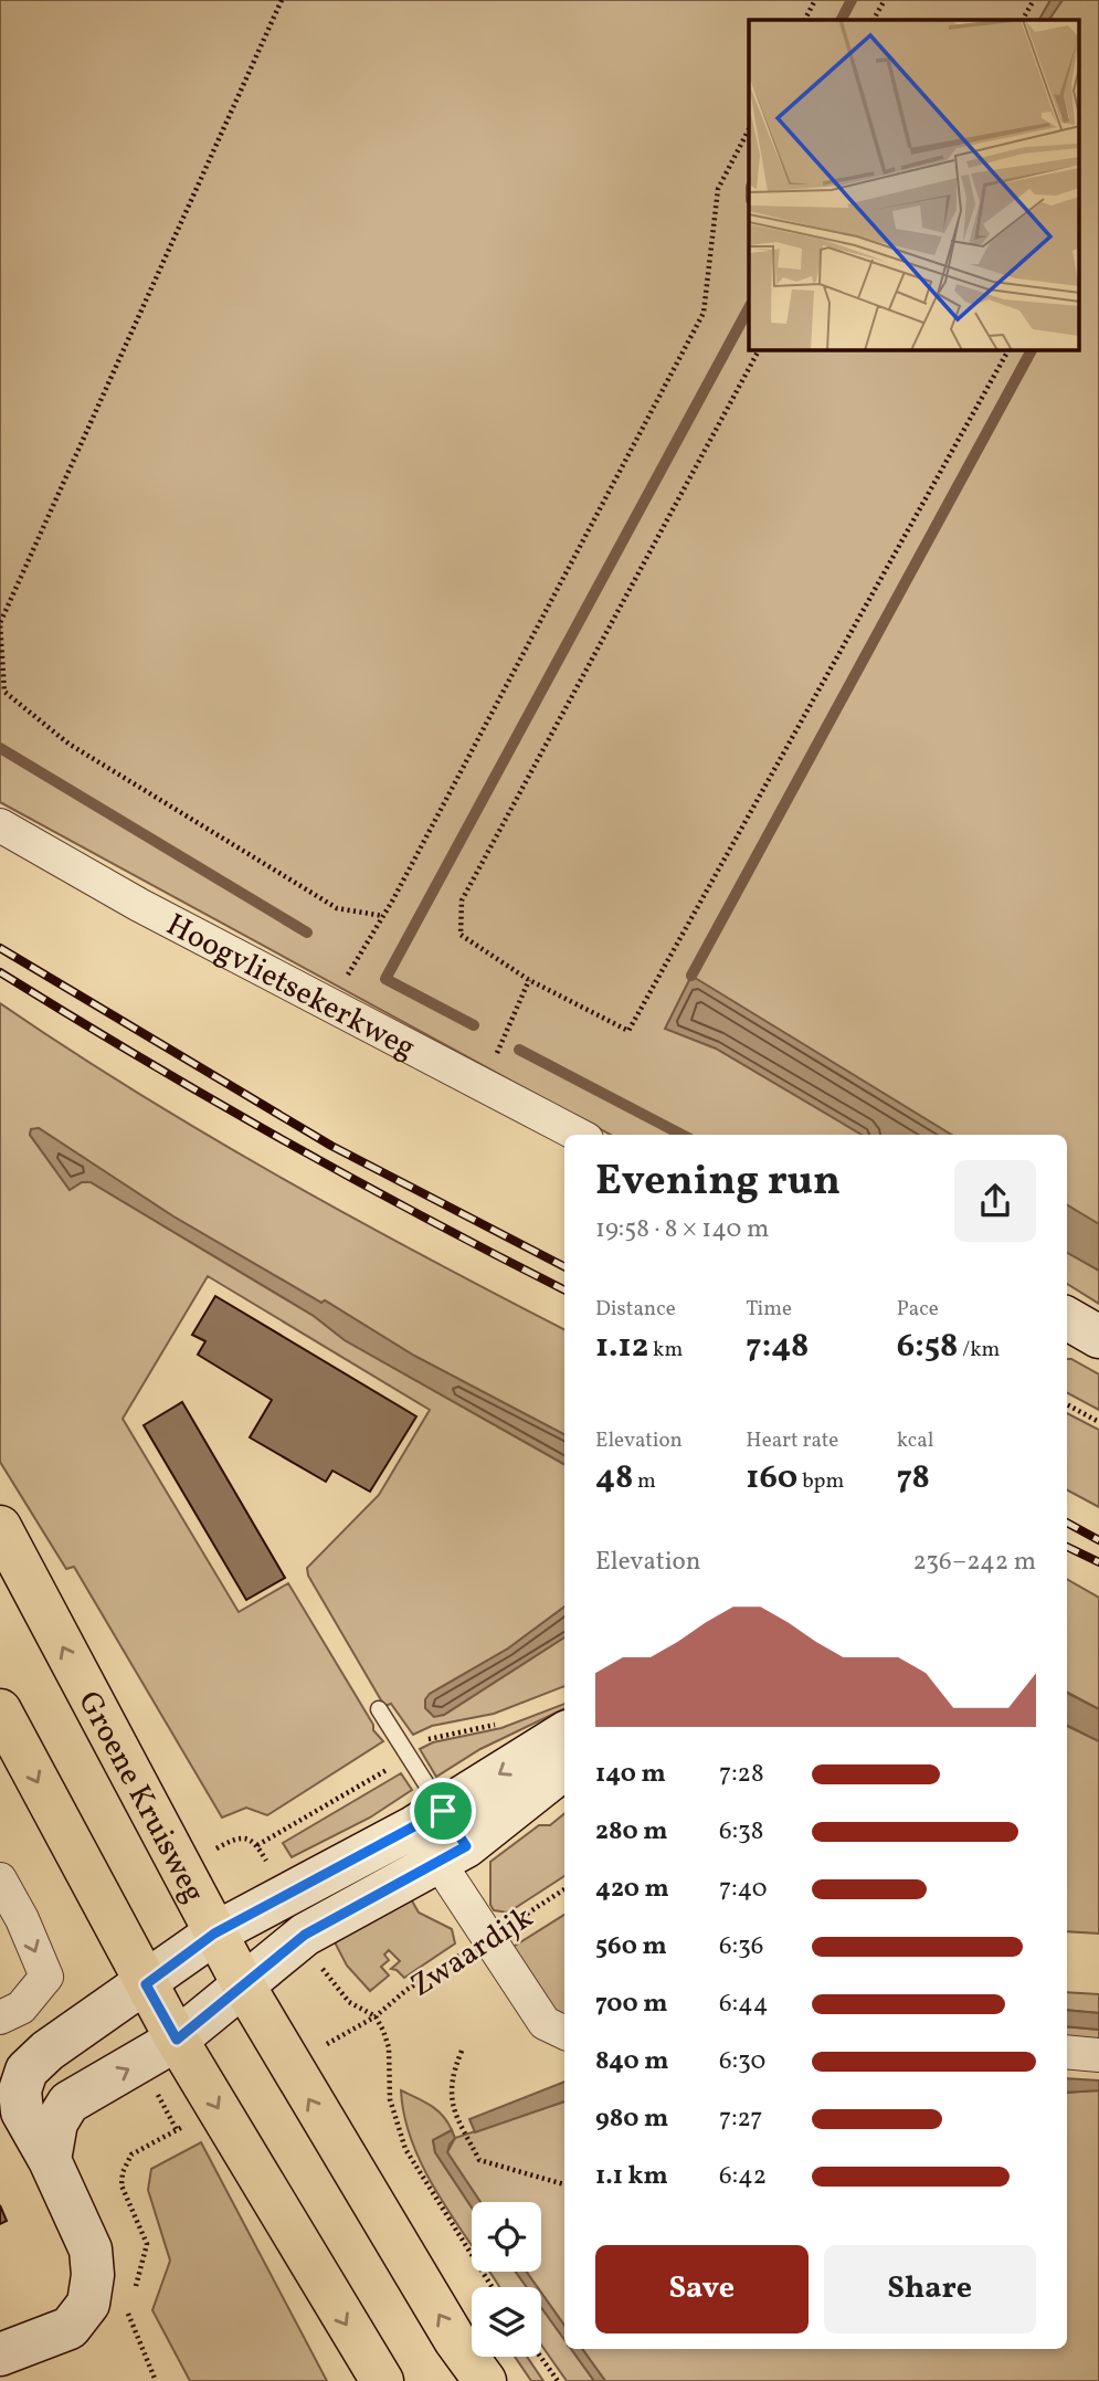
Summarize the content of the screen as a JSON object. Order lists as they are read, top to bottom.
{
  "streets": {
    "main road": ["Groene Kruisweg"],
    "street": ["Hoogvlietsekerkweg"],
    "path": ["Zwaardijk"]
  },
  "page": {
    "heading": ["Evening run", "19:58 · 8 × 140 m"],
    "stats": [
      ["Distance", "1.12 km"],
      ["Time", "7:48"],
      ["Pace", "6:58 /km"],
      ["Elevation", "48 m"],
      ["Heart rate", "160 bpm"],
      ["kcal", "78"]
    ],
    "chart": ["Elevation", "236–242 m"],
    "list": [
      {
        "name": "140 m",
        "note": "7:28"
      },
      {
        "name": "280 m",
        "note": "6:38"
      },
      {
        "name": "420 m",
        "note": "7:40"
      },
      {
        "name": "560 m",
        "note": "6:36"
      },
      {
        "name": "700 m",
        "note": "6:44"
      },
      {
        "name": "840 m",
        "note": "6:30"
      },
      {
        "name": "980 m",
        "note": "7:27"
      },
      {
        "name": "1.1 km",
        "note": "6:42"
      }
    ],
    "buttons": ["Save", "Share"]
  }
}
